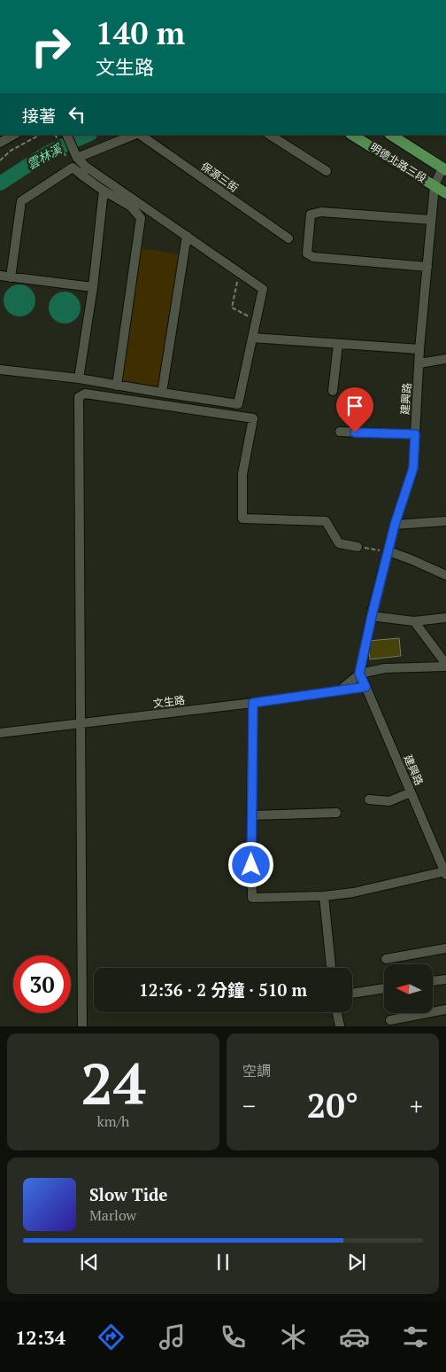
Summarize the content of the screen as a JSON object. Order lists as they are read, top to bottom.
{
  "streets": {
    "main road": ["明德北路三段"],
    "street": ["保源三街", "建興路", "文生路"]
  },
  "crossings": [
    ["明德北路三段", "建興路"],
    ["建興路", "文生路"]
  ],
  "water": ["雲林溪"],
  "north": "left",
  "page": {
    "turn": ["140 m", "文生路"],
    "then": "接著",
    "limit": "30",
    "trip": "12:36 · 2 分鐘 · 510 m",
    "tile": [
      ["24", "km/h"],
      "空調"
    ],
    "heat": ["−", "20°", "+"],
    "song": ["Slow Tide", "Marlow"],
    "tabs": "12:34"
  }
}
